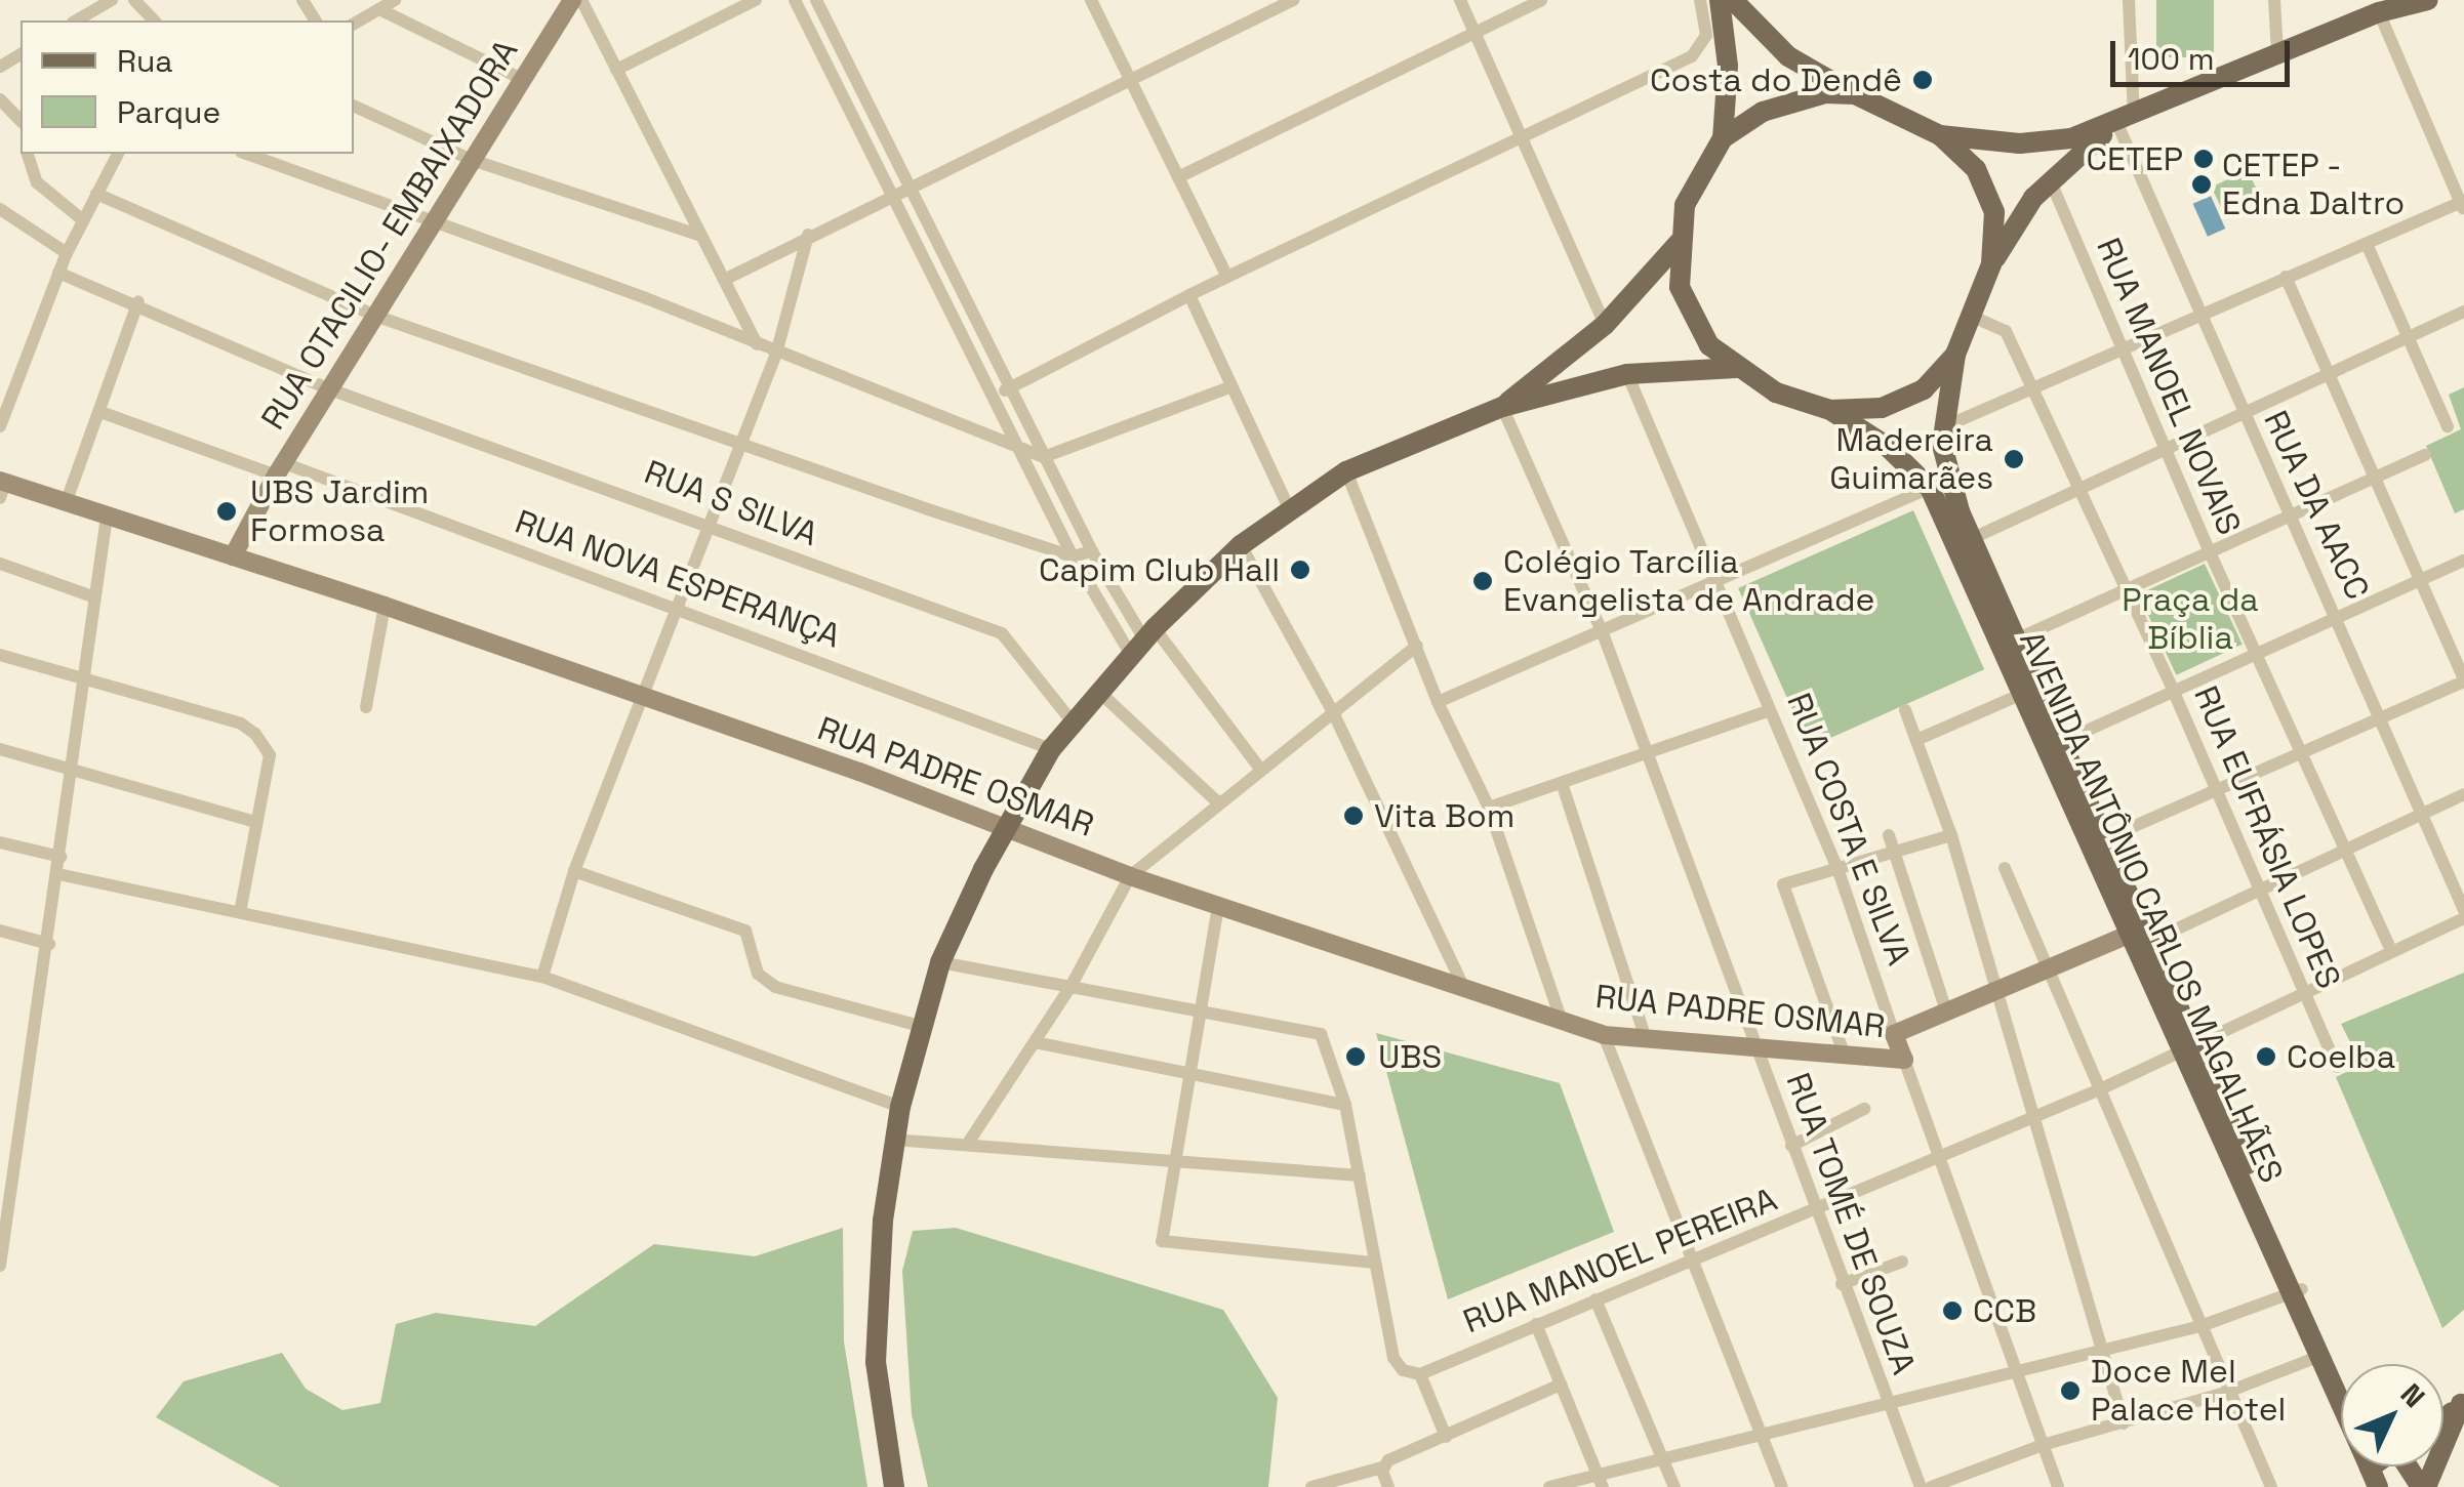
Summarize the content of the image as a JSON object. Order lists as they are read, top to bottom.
{
  "streets": {
    "main road": ["AVENIDA ANTÔNIO CARLOS MAGALHÃES"],
    "street": [
      "RUA OTACILIO- EMBAIXADORA",
      "RUA MANOEL NOVAIS",
      "RUA S SILVA",
      "RUA DA AACC",
      "RUA NOVA ESPERANÇA",
      "RUA PADRE OSMAR",
      "RUA COSTA E SILVA",
      "RUA EUFRÁSIA LOPES",
      "RUA TOMÉ DE SOUZA",
      "RUA MANOEL PEREIRA"
    ]
  },
  "crossings": [
    ["RUA OTACILIO- EMBAIXADORA", "RUA S SILVA"],
    ["RUA OTACILIO- EMBAIXADORA", "RUA NOVA ESPERANÇA"],
    ["RUA OTACILIO- EMBAIXADORA", "RUA PADRE OSMAR"],
    ["RUA MANOEL NOVAIS", "RUA MANOEL PEREIRA"],
    ["RUA PADRE OSMAR", "RUA COSTA E SILVA"],
    ["RUA PADRE OSMAR", "AVENIDA ANTÔNIO CARLOS MAGALHÃES"],
    ["RUA PADRE OSMAR", "RUA TOMÉ DE SOUZA"],
    ["RUA COSTA E SILVA", "RUA MANOEL PEREIRA"],
    ["RUA EUFRÁSIA LOPES", "AVENIDA ANTÔNIO CARLOS MAGALHÃES"],
    ["RUA EUFRÁSIA LOPES", "RUA MANOEL PEREIRA"],
    ["AVENIDA ANTÔNIO CARLOS MAGALHÃES", "RUA MANOEL PEREIRA"],
    ["RUA TOMÉ DE SOUZA", "RUA MANOEL PEREIRA"]
  ],
  "parks": ["Praça da Bíblia"],
  "places": [
    "Costa do Dendê",
    "CETEP",
    "CETEP - Edna DaItro",
    "Madereira Guimarães",
    "UBS Jardim Formosa",
    "Capim Club Hall",
    "Colégio Tarcília Evangelista de Andrade",
    "Vita Bom",
    "UBS",
    "Coelba",
    "CCB",
    "Doce Mel Palace Hotel"
  ],
  "legend": ["Rua", "Parque"],
  "scale_bar": "100 m",
  "north": "top right"
}
